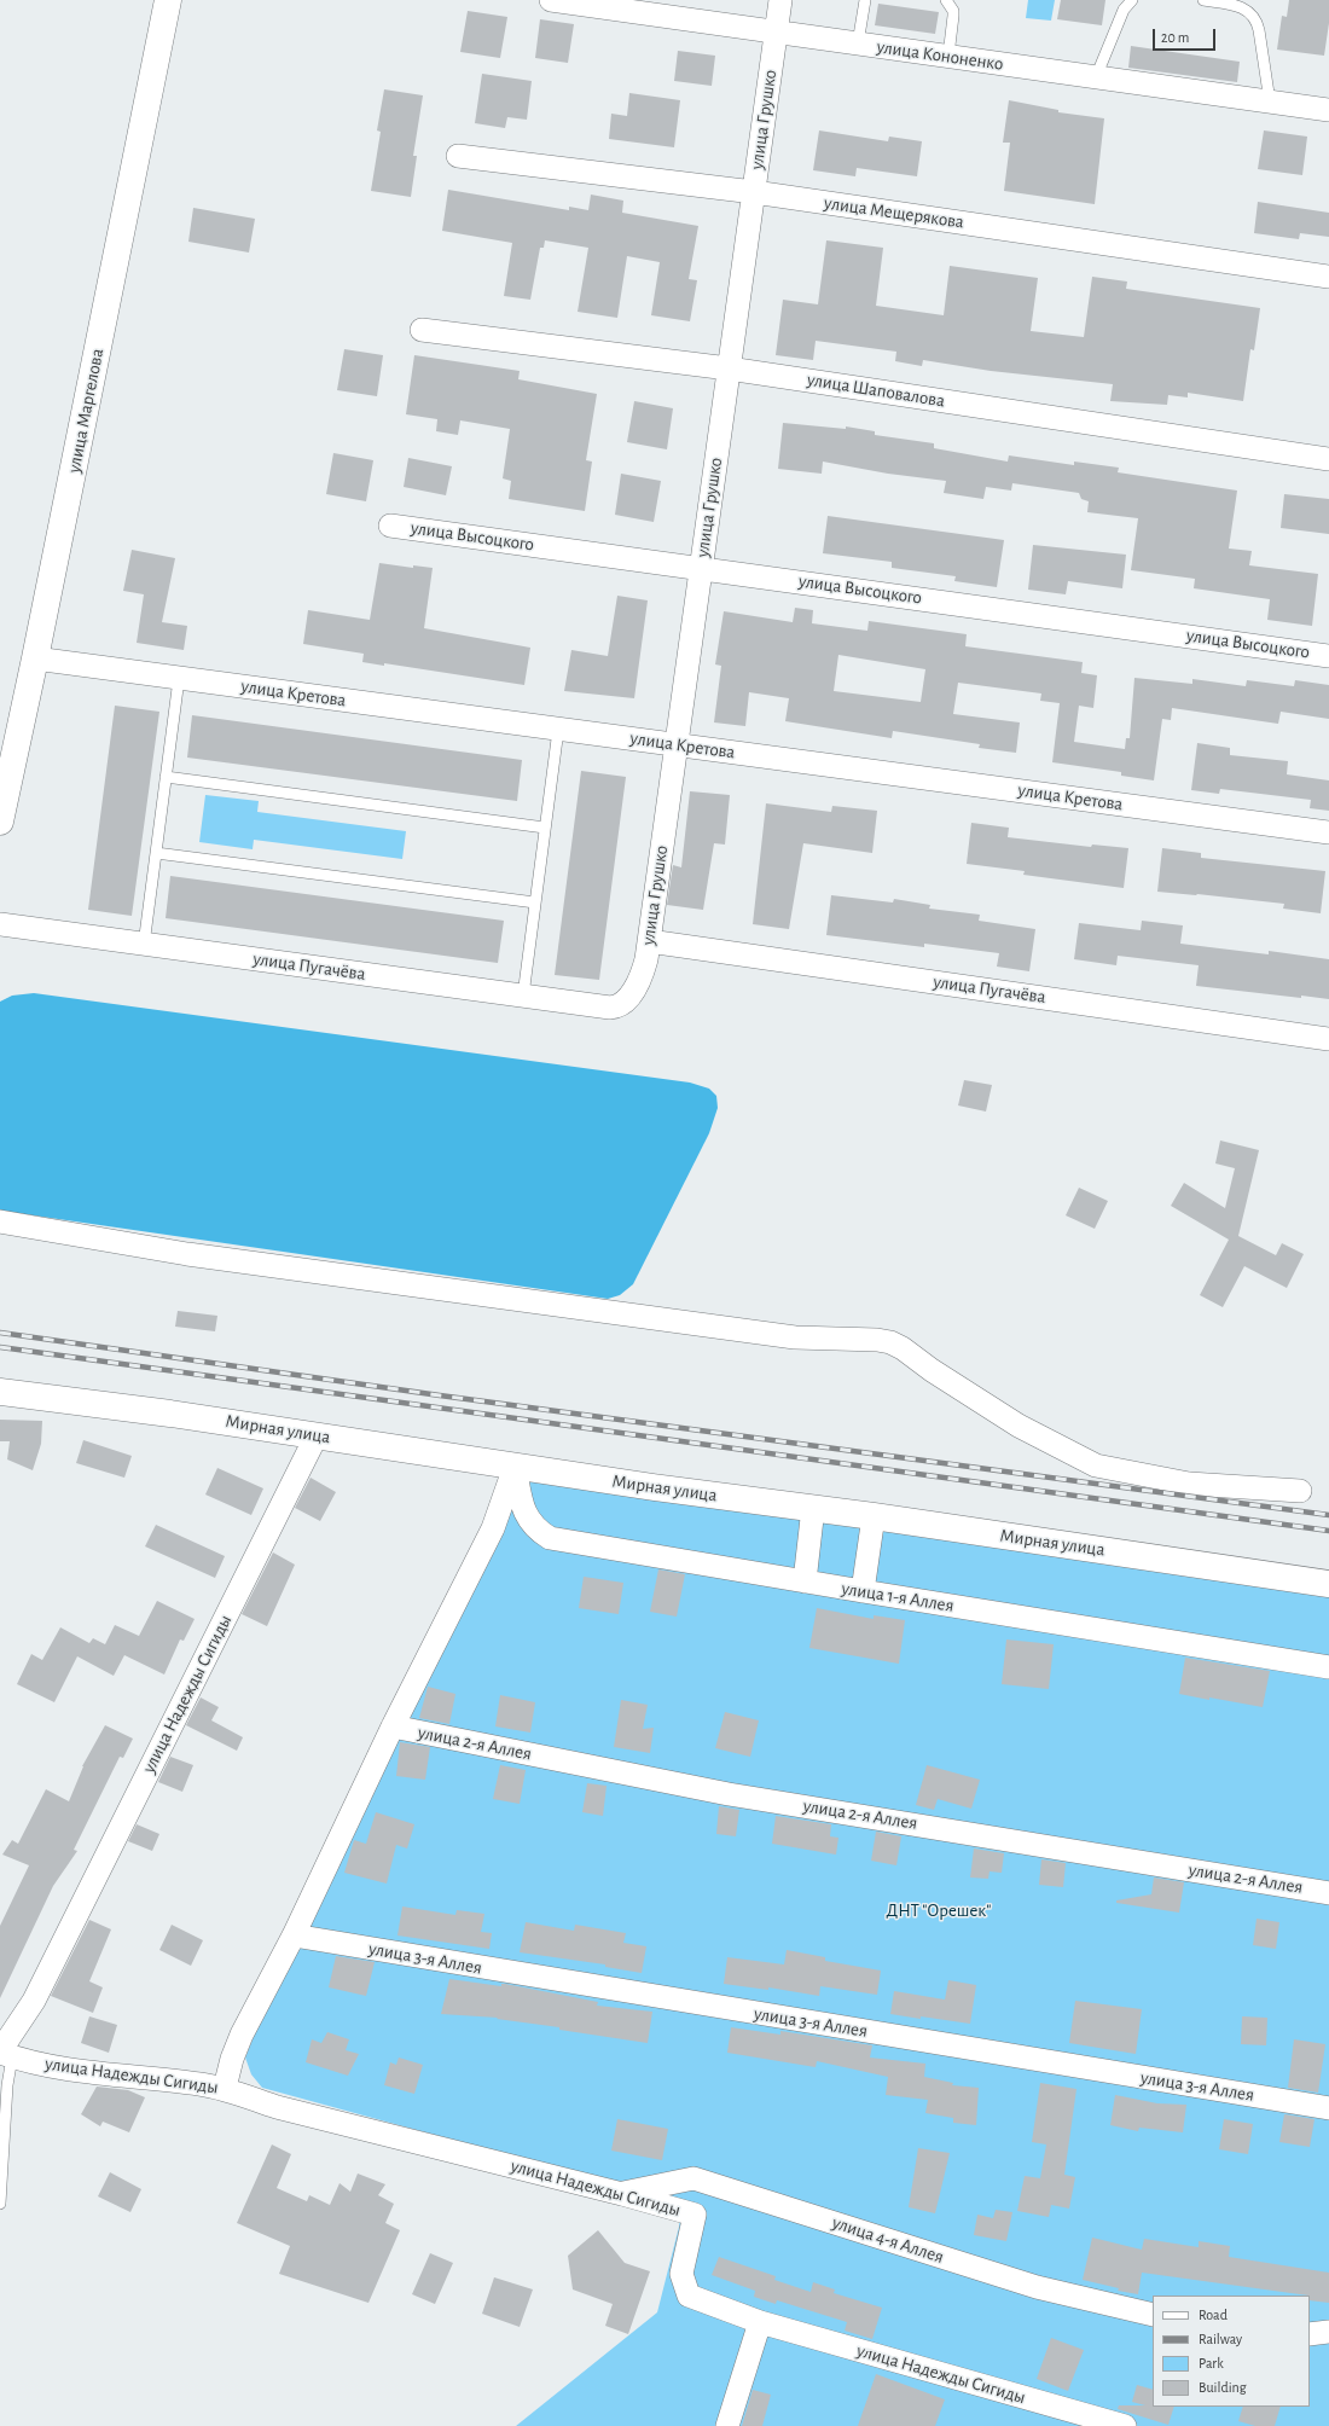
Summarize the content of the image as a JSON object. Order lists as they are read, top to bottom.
{
  "streets": {
    "street": [
      "улица Кононенко",
      "улица Грушко",
      "улица Мещерякова",
      "улица Шаповалова",
      "улица Маргелова",
      "улица Высоцкого",
      "улица Кретова",
      "улица Пугачёва",
      "Мирная улица",
      "улица 1-я Аллея",
      "улица Надежды Сигиды",
      "улица 2-я Аллея",
      "улица 3-я Аллея",
      "улица 4-я Аллея"
    ]
  },
  "crossings": [
    ["улица Кононенко", "улица Грушко"],
    ["улица Грушко", "улица Мещерякова"],
    ["улица Грушко", "улица Шаповалова"],
    ["улица Грушко", "улица Высоцкого"],
    ["улица Грушко", "улица Кретова"],
    ["улица Грушко", "улица Пугачёва"],
    ["улица Маргелова", "улица Кретова"],
    ["Мирная улица", "улица 1-я Аллея"],
    ["Мирная улица", "улица Надежды Сигиды"],
    ["улица Надежды Сигиды", "улица 4-я Аллея"]
  ],
  "parks": ["ДНТ \"Орешек\""],
  "legend": [
    "Road",
    "Railway",
    "Park",
    "Building"
  ],
  "scale_bar": "20 m"
}
